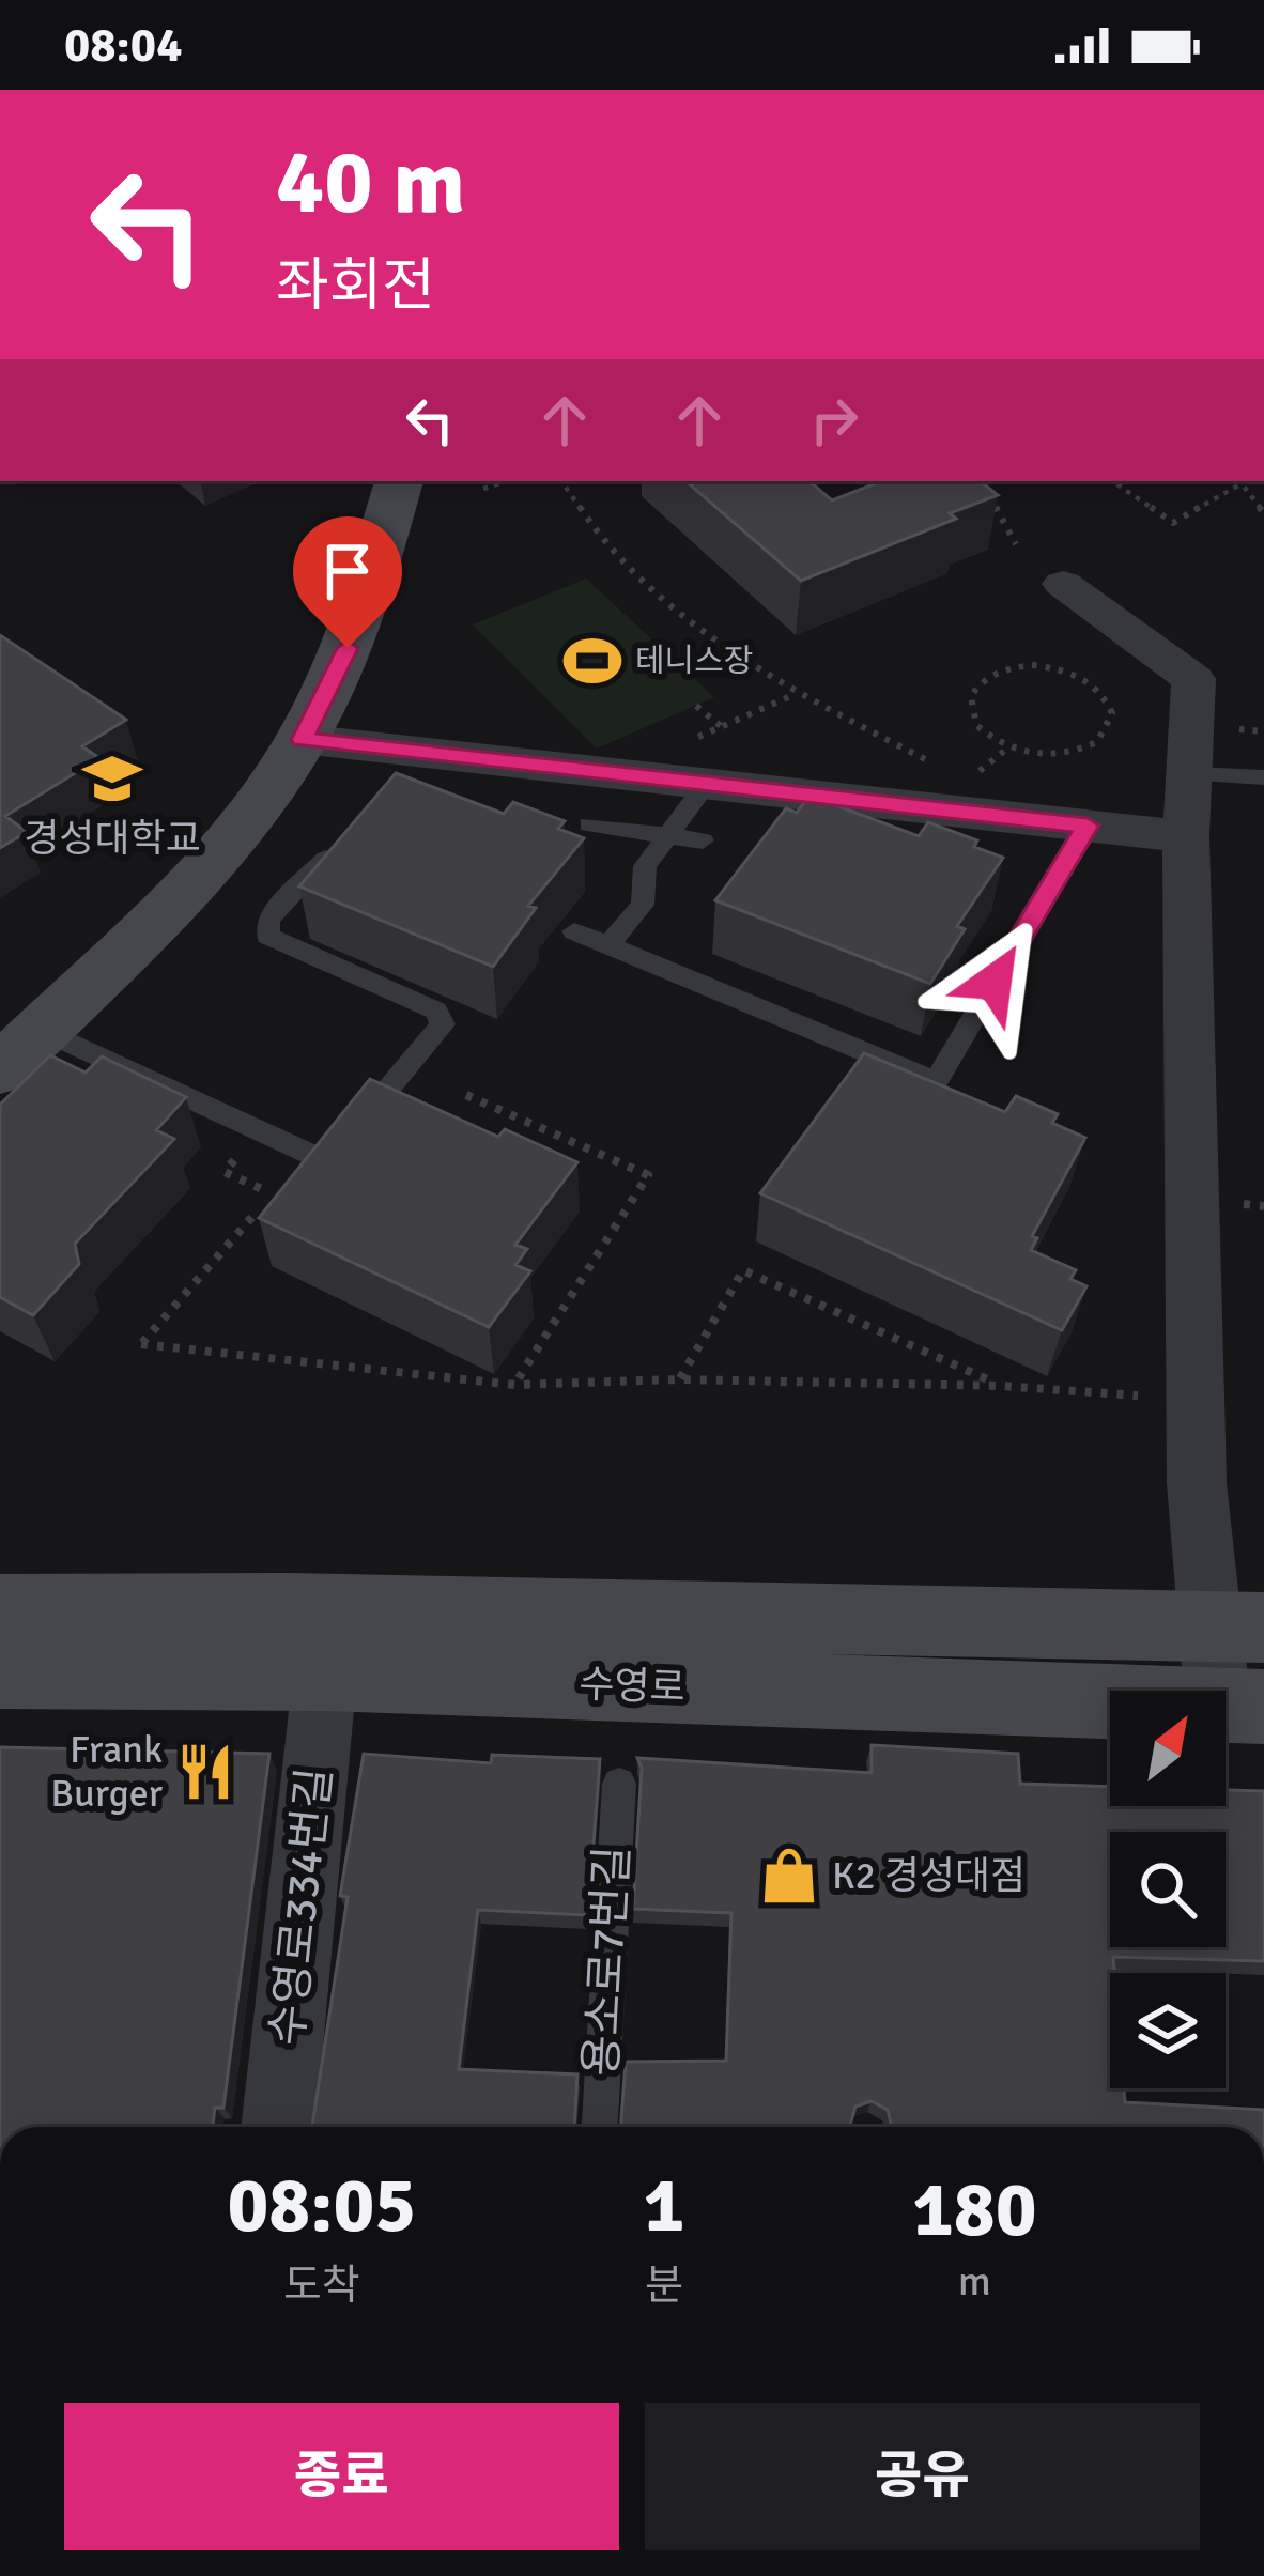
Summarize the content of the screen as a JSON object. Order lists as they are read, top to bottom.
{
  "streets": {
    "main road": ["수영로"],
    "street": ["수영로334번길"],
    "lane": ["용소로7번길"]
  },
  "crossings": [
    ["수영로", "수영로334번길"]
  ],
  "places": {
    "sports": ["테니스장"],
    "school or university": ["경성대학교"],
    "restaurant": ["Frank Burger"],
    "shop": ["K2 경성대점"]
  },
  "north": "top right",
  "page": {
    "status": "08:04",
    "turn": ["40 m", "좌회전"],
    "eta": [
      "08:05",
      "도착",
      "1",
      "분",
      "180",
      "m"
    ],
    "buttons": ["종료", "공유"]
  }
}
